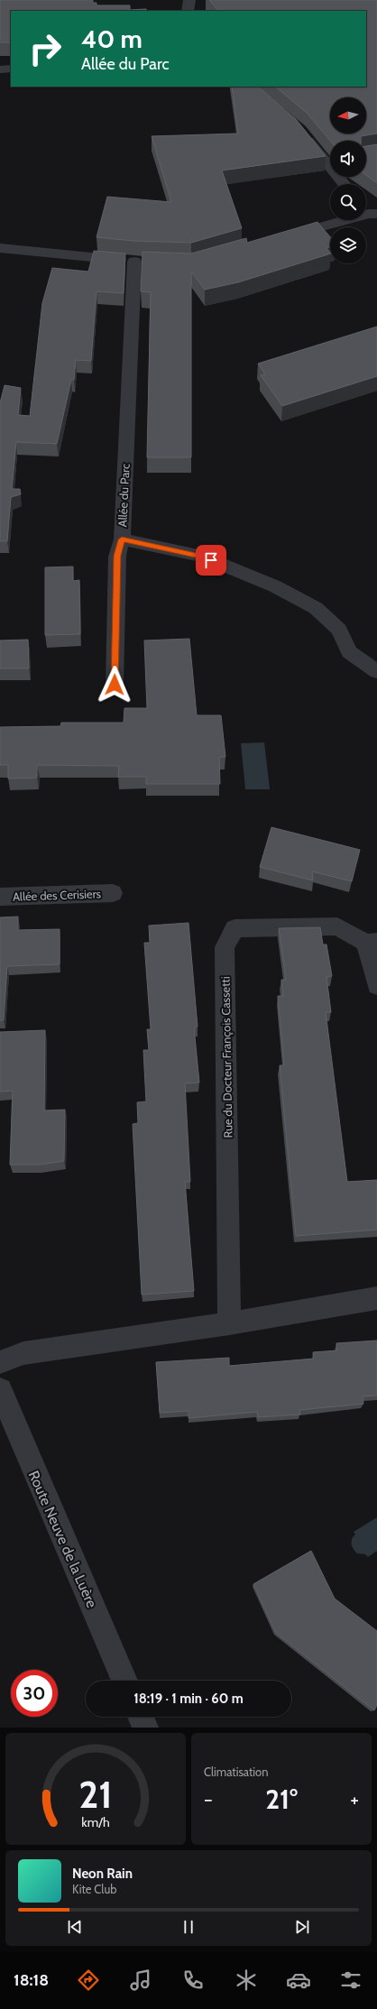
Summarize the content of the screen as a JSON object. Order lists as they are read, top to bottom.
{
  "streets": {
    "street": [
      "Allée du Parc",
      "Allée des Cerisiers",
      "Rue du Docteur François Cassetti",
      "Route Neuve de la Luère"
    ]
  },
  "north": "left",
  "page": {
    "turn": ["40 m", "Allée du Parc"],
    "limit": "30",
    "trip": "18:19 · 1 min · 60 m",
    "tile": "Climatisation",
    "heat": ["−", "21°", "+"],
    "song": ["Neon Rain", "Kite Club"],
    "tabs": "18:18",
    "gauge": ["21", "km/h"]
  }
}
